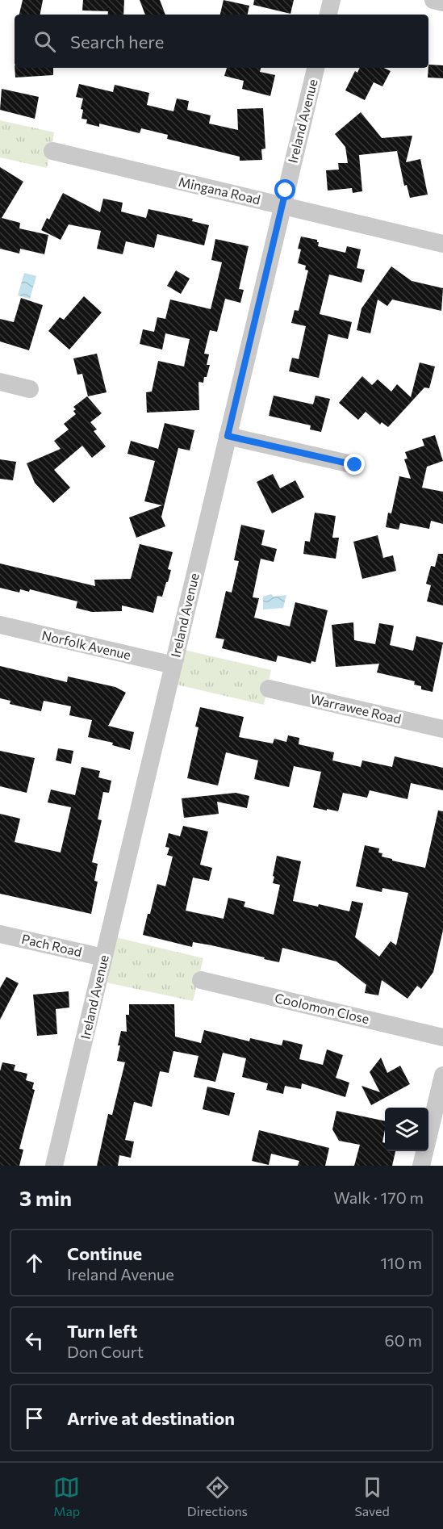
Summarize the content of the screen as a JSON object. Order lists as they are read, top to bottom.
{
  "streets": {
    "street": [
      "Ireland Avenue",
      "Mingana Road",
      "Norfolk Avenue",
      "Warrawee Road",
      "Pach Road",
      "Coolomon Close"
    ]
  },
  "crossings": [
    ["Ireland Avenue", "Mingana Road"],
    ["Ireland Avenue", "Norfolk Avenue"],
    ["Ireland Avenue", "Pach Road"]
  ],
  "page": {
    "search": "Search here",
    "heading": ["3 min", "Walk · 170 m"],
    "list": [
      ["Continue", "Ireland Avenue", "110 m"],
      ["Turn left", "Don Court", "60 m"],
      "Arrive at destination"
    ],
    "nav": ["Map", "Directions", "Saved"]
  }
}
